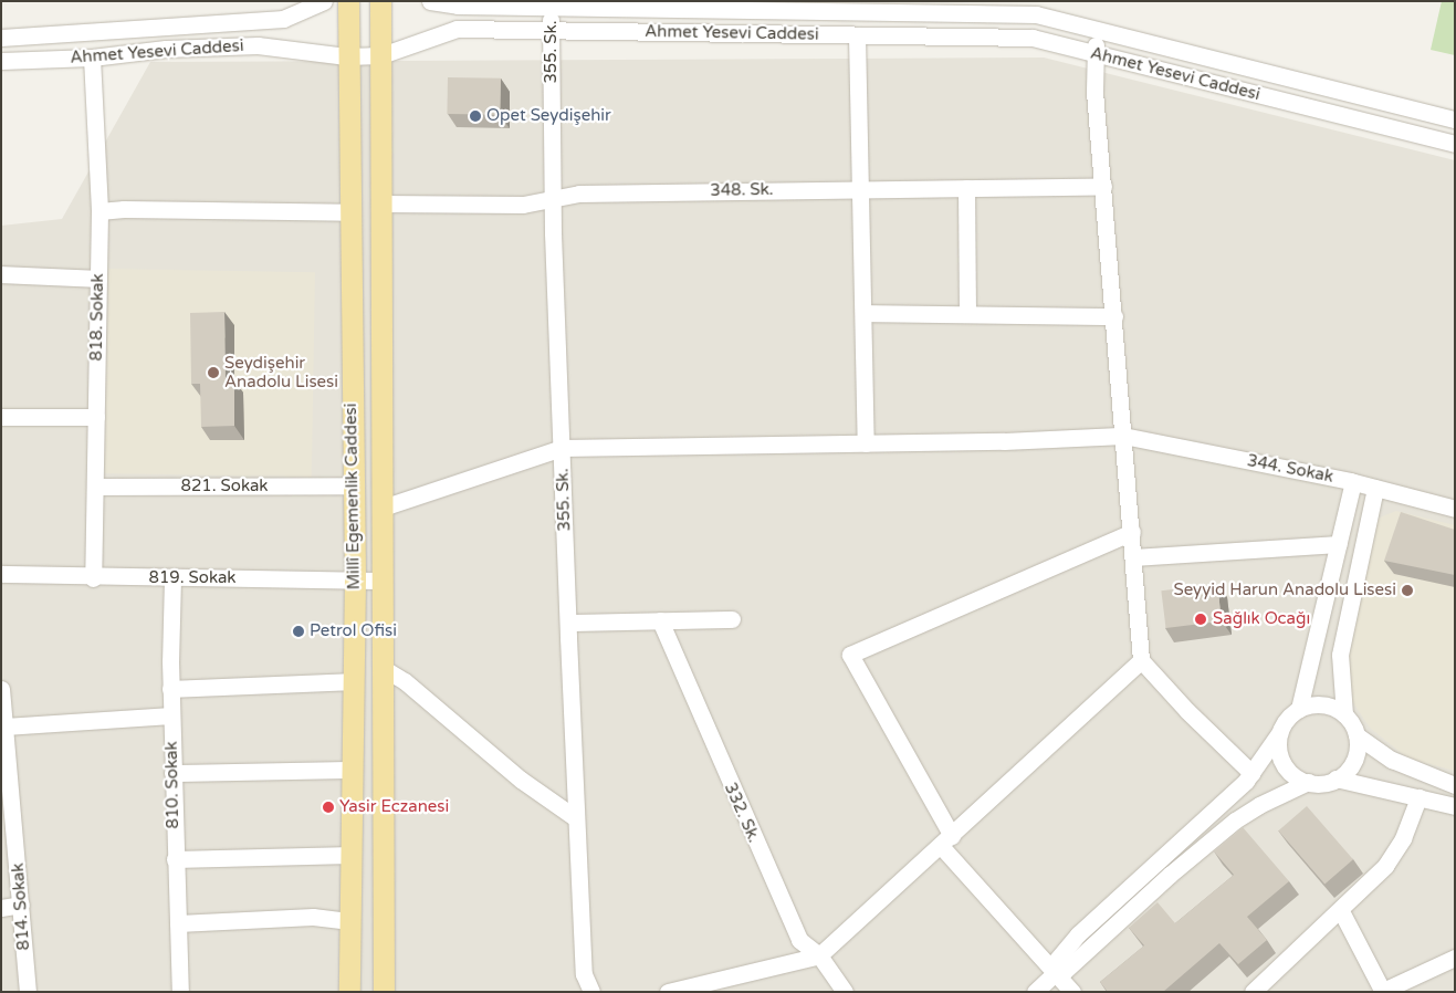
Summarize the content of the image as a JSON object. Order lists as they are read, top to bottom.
{
  "streets": {
    "main road": ["Millî Egemenlik Caddesi"],
    "street": [
      "Ahmet Yesevi Caddesi",
      "355. Sk.",
      "348. Sk.",
      "818. Sokak",
      "344. Sokak",
      "821. Sokak",
      "819. Sokak",
      "810. Sokak",
      "332. Sk.",
      "814. Sokak"
    ]
  },
  "crossings": [
    ["Ahmet Yesevi Caddesi", "355. Sk."],
    ["Ahmet Yesevi Caddesi", "818. Sokak"],
    ["Ahmet Yesevi Caddesi", "Millî Egemenlik Caddesi"],
    ["355. Sk.", "348. Sk."],
    ["355. Sk.", "344. Sokak"],
    ["348. Sk.", "Millî Egemenlik Caddesi"],
    ["818. Sokak", "821. Sokak"],
    ["818. Sokak", "819. Sokak"],
    ["344. Sokak", "Millî Egemenlik Caddesi"],
    ["821. Sokak", "Millî Egemenlik Caddesi"],
    ["Millî Egemenlik Caddesi", "819. Sokak"],
    ["819. Sokak", "810. Sokak"]
  ],
  "places": [
    "Opet Seydişehir",
    "Seydişehir Anadolu Lisesi",
    "Seyyid Harun Anadolu Lisesi",
    "Sağlık Ocağı",
    "Petrol Ofisi",
    "Yasir Eczanesi"
  ]
}
